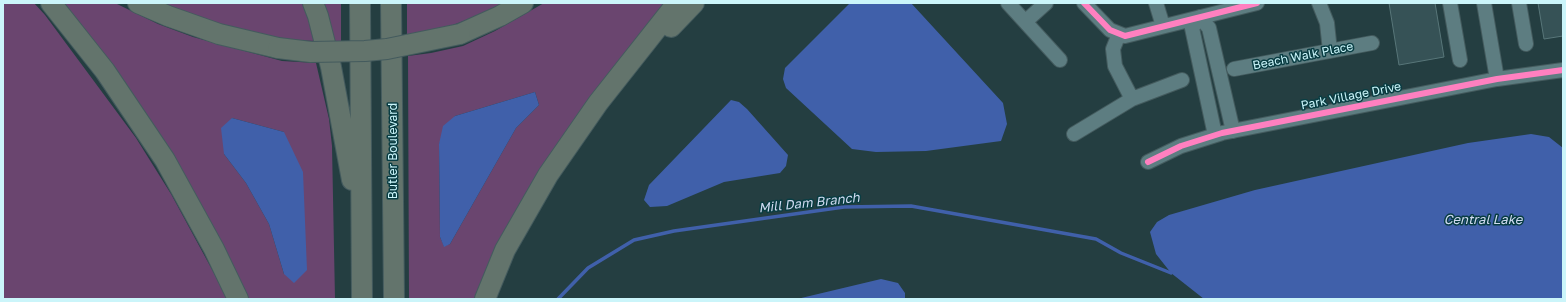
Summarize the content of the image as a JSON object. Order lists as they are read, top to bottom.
{
  "streets": {
    "highway": ["Butler Boulevard"],
    "street": ["Beach Walk Place", "Park Village Drive"]
  },
  "water": ["Mill Dam Branch", "Central Lake"]
}
